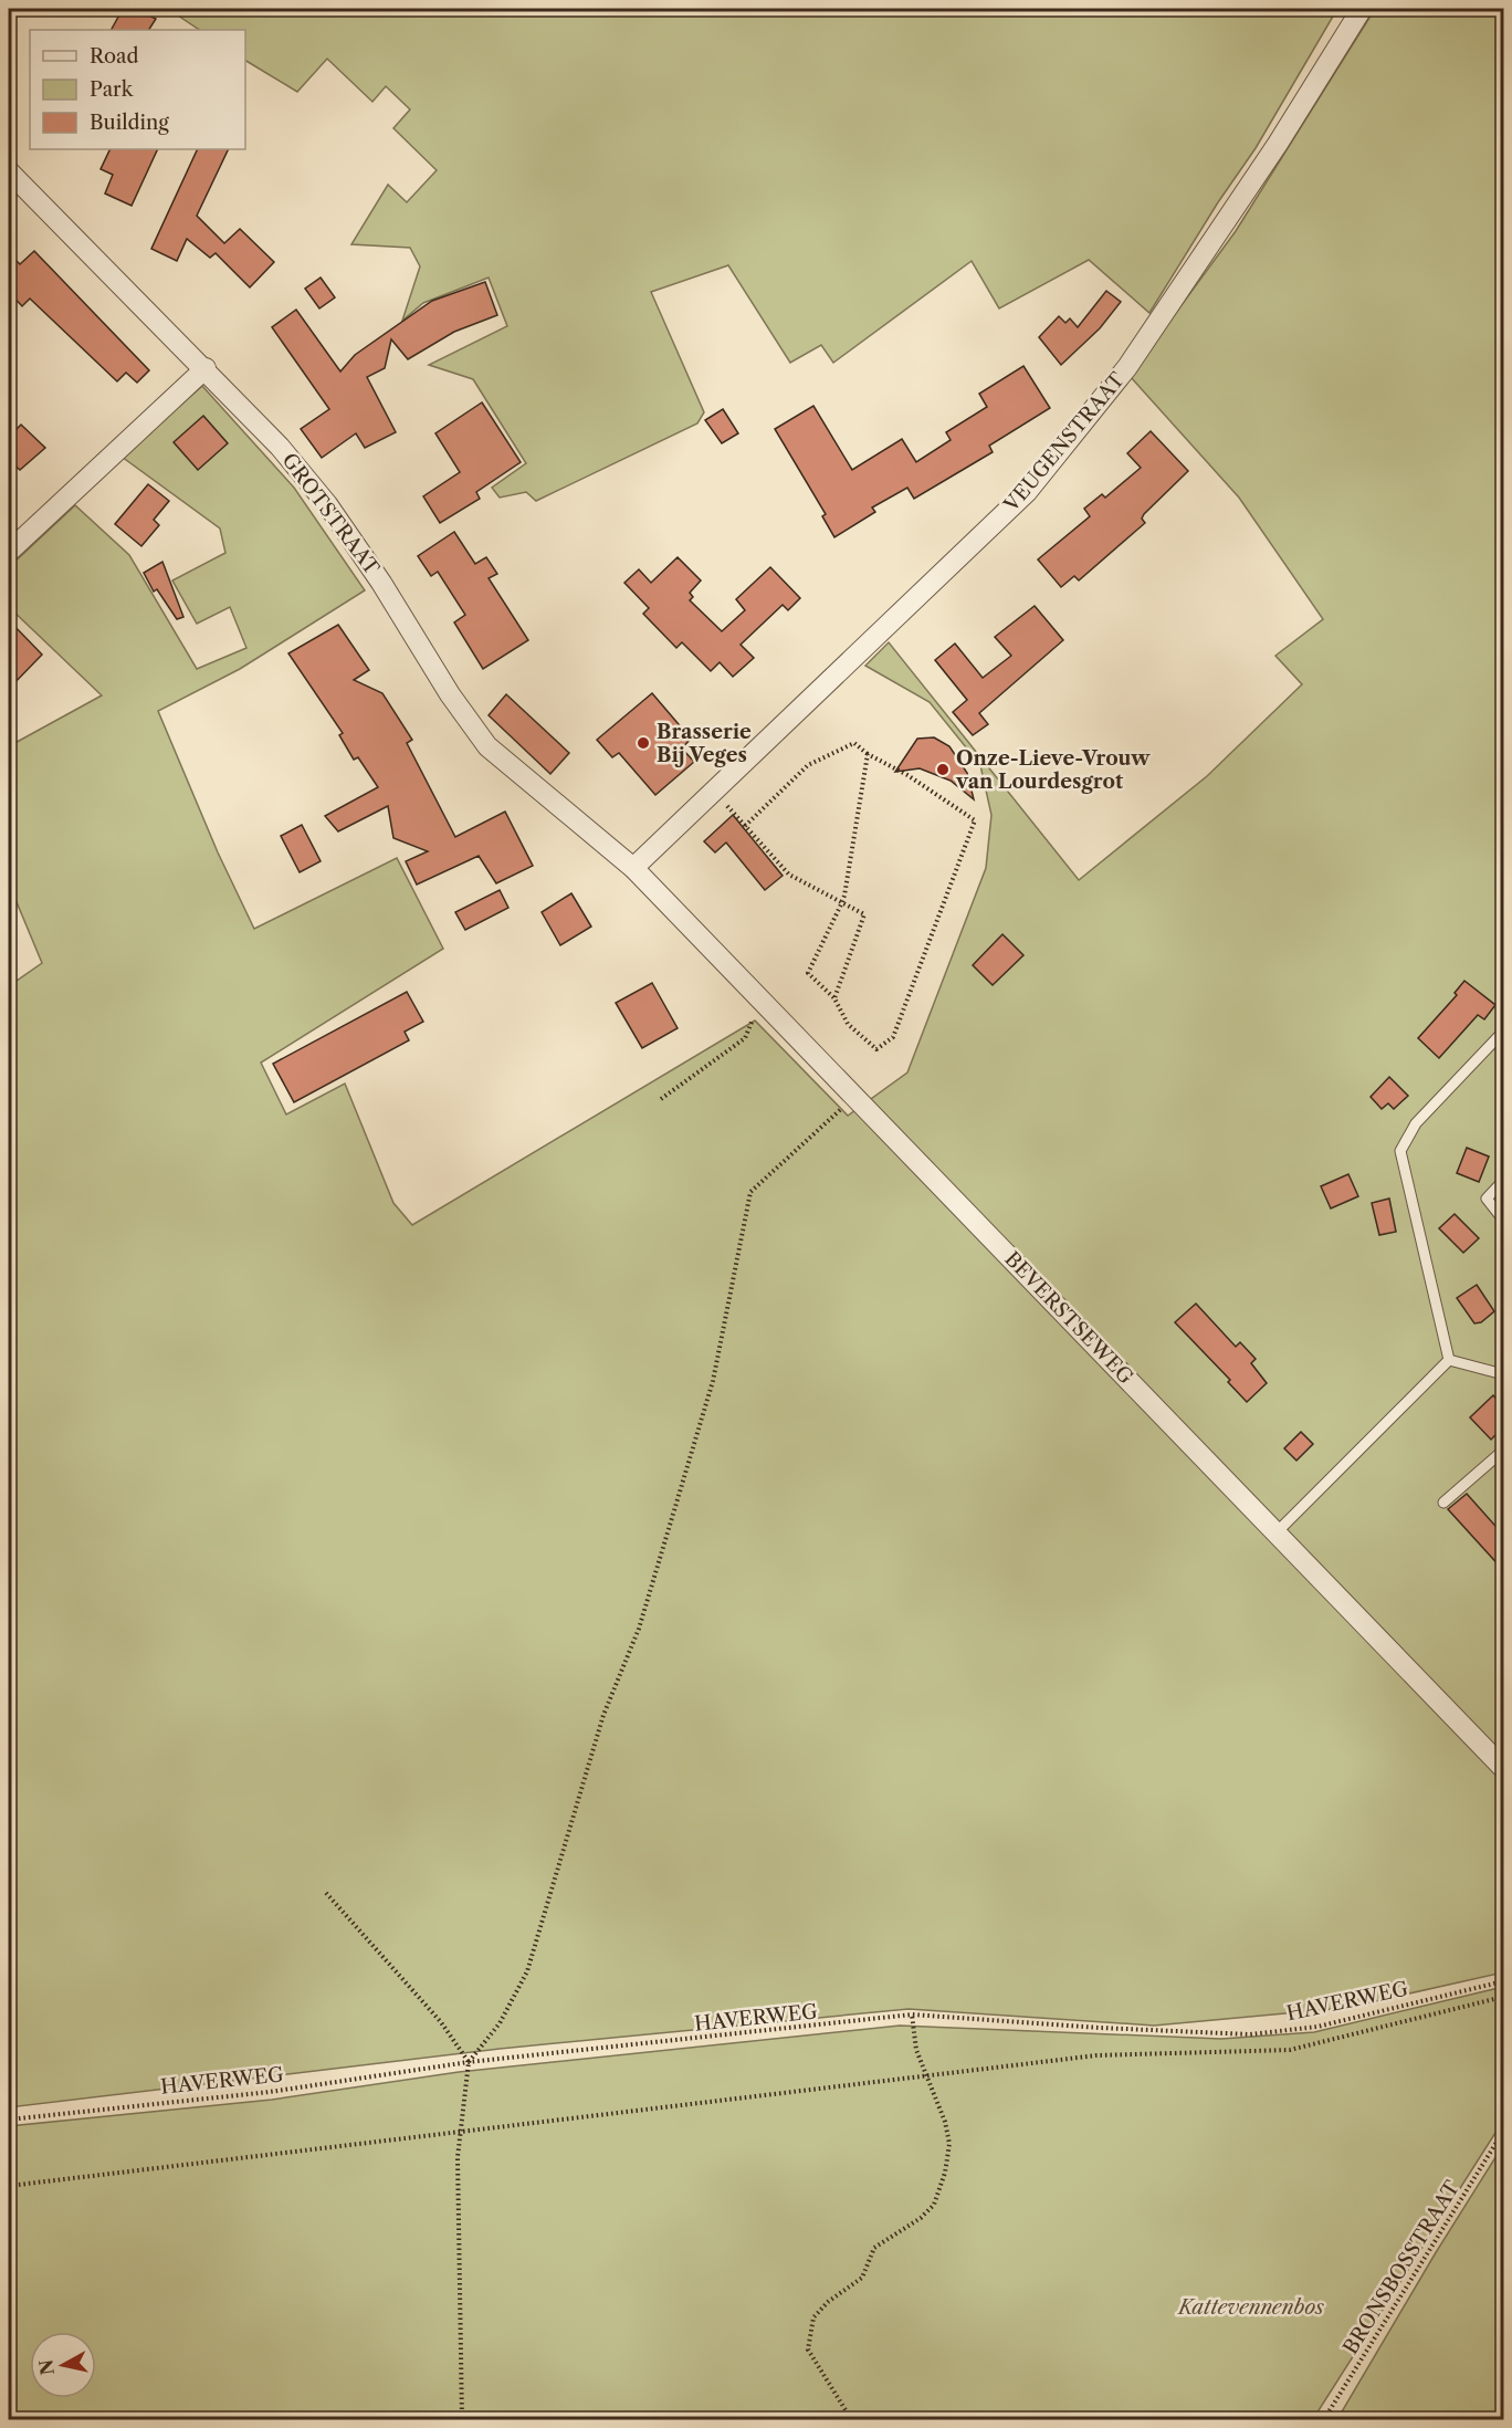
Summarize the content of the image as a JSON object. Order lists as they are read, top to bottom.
{
  "streets": {
    "street": ["VEUGENSTRAAT", "GROTSTRAAT", "BEVERSTSEWEG"],
    "path": ["HAVERWEG", "BRONSBOSSTRAAT"]
  },
  "crossings": [
    ["VEUGENSTRAAT", "GROTSTRAAT"],
    ["VEUGENSTRAAT", "BEVERSTSEWEG"],
    ["GROTSTRAAT", "BEVERSTSEWEG"]
  ],
  "parks": ["Kattevennenbos"],
  "places": ["Brasserie Bij Veges", "Onze-Lieve-Vrouw van Lourdesgrot"],
  "legend": ["Road", "Park", "Building"],
  "north": "left"
}
